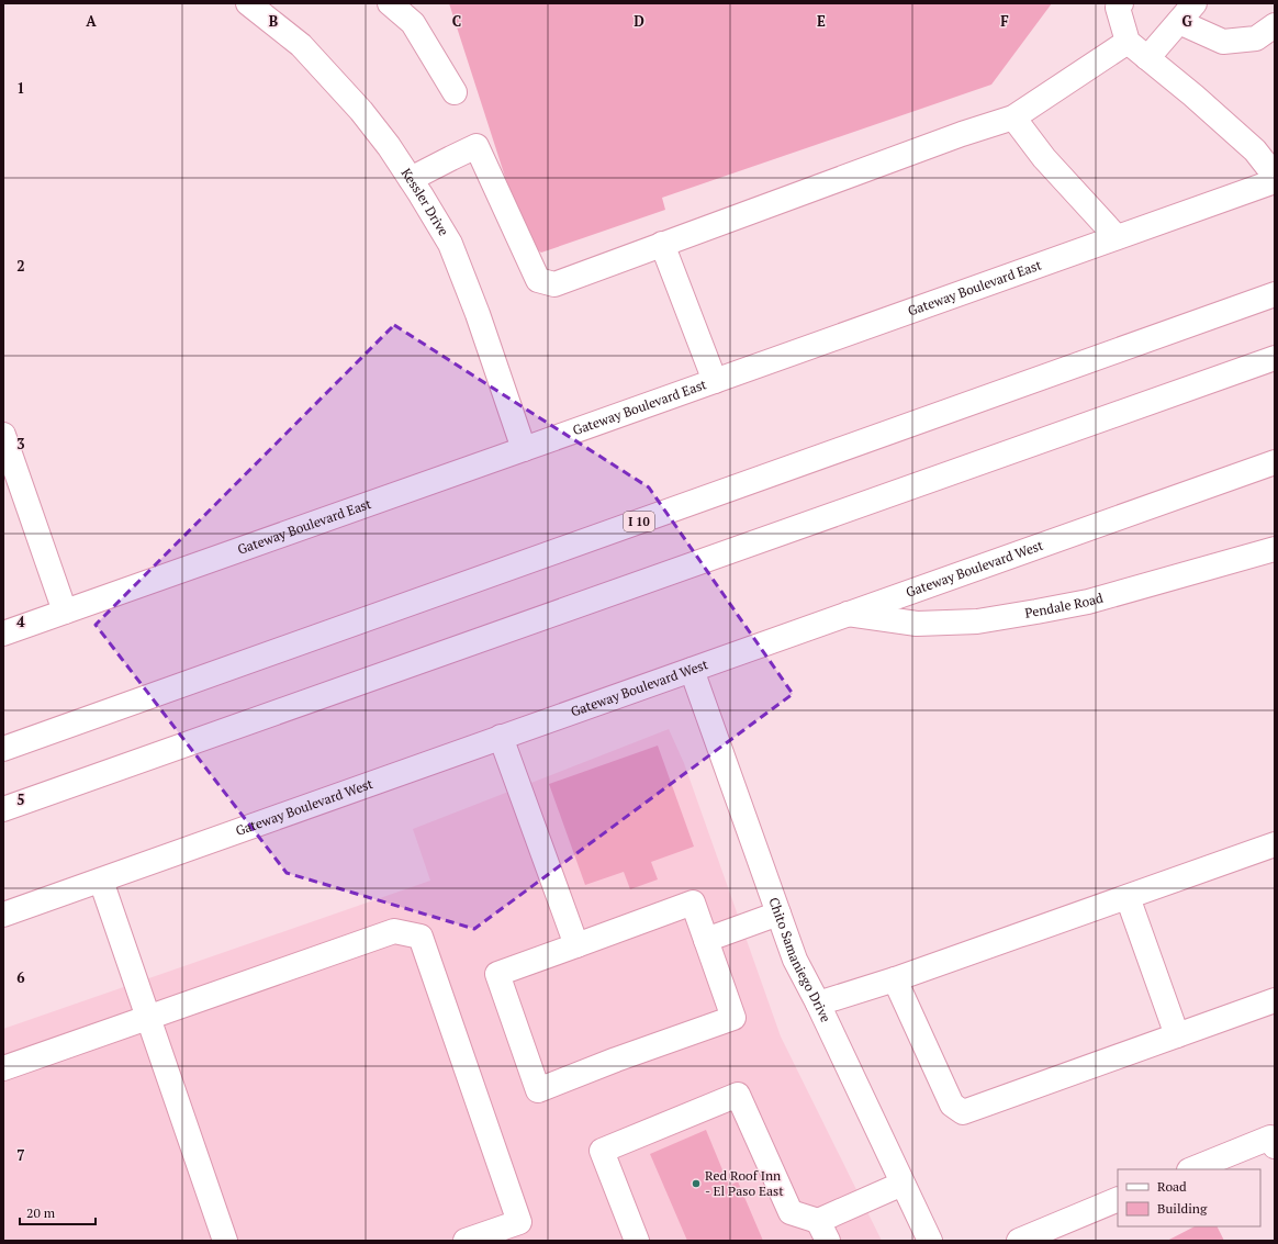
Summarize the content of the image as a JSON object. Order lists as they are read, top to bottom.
{
  "streets": {
    "main road": [
      "Kessler Drive",
      "Gateway Boulevard East",
      "I 10",
      "Gateway Boulevard West",
      "Pendale Road",
      "Chito Samaniego Drive"
    ]
  },
  "crossings": [
    ["Kessler Drive", "Gateway Boulevard East"],
    ["Gateway Boulevard West", "Pendale Road"],
    ["Gateway Boulevard West", "Chito Samaniego Drive"]
  ],
  "places": ["Red Roof Inn - El Paso East"],
  "legend": ["Road", "Building"],
  "scale_bar": "20 m",
  "grid": {
    "columns": [
      "A",
      "B",
      "C",
      "D",
      "E",
      "F",
      "G"
    ],
    "rows": [
      "1",
      "2",
      "3",
      "4",
      "5",
      "6",
      "7"
    ]
  }
}
